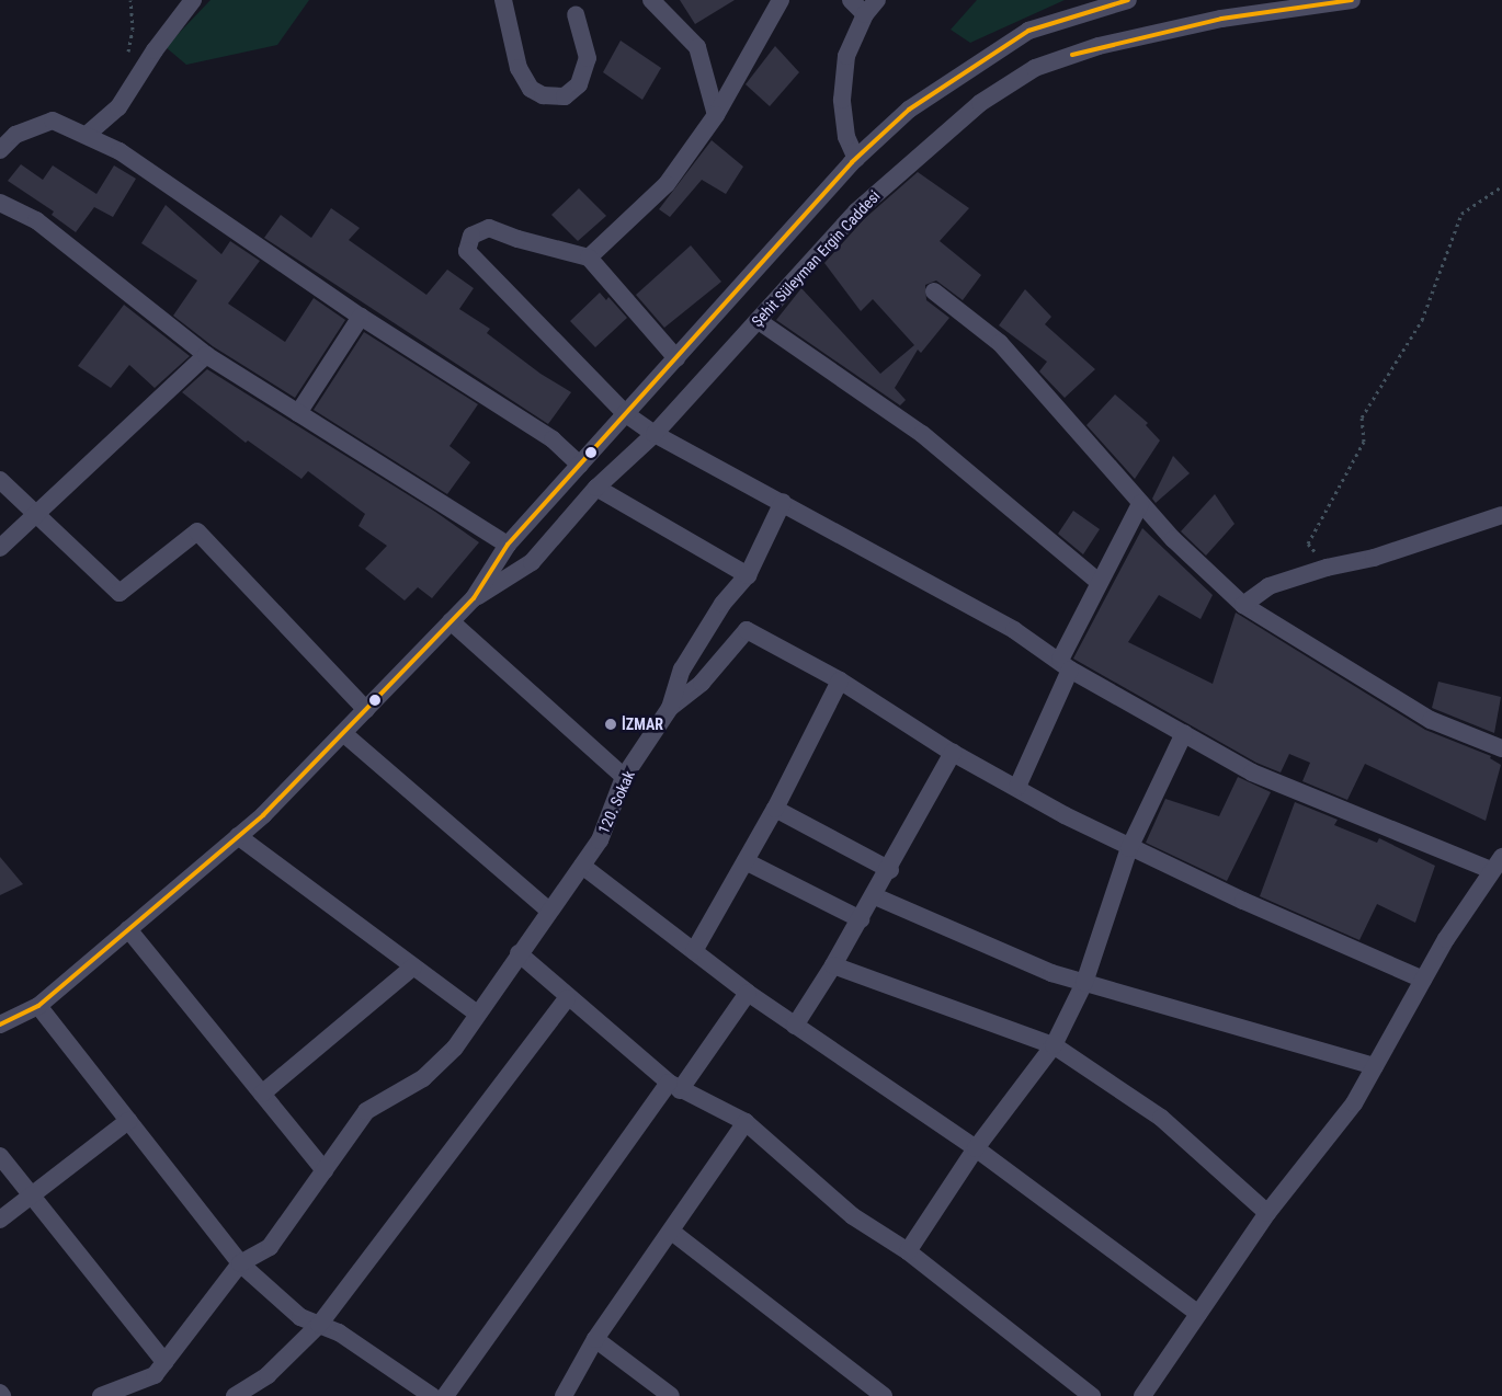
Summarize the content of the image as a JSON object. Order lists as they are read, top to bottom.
{
  "streets": {
    "street": ["Şehit Süleyman Ergin Caddesi", "120. Sokak"]
  },
  "places": ["İZMAR"]
}
